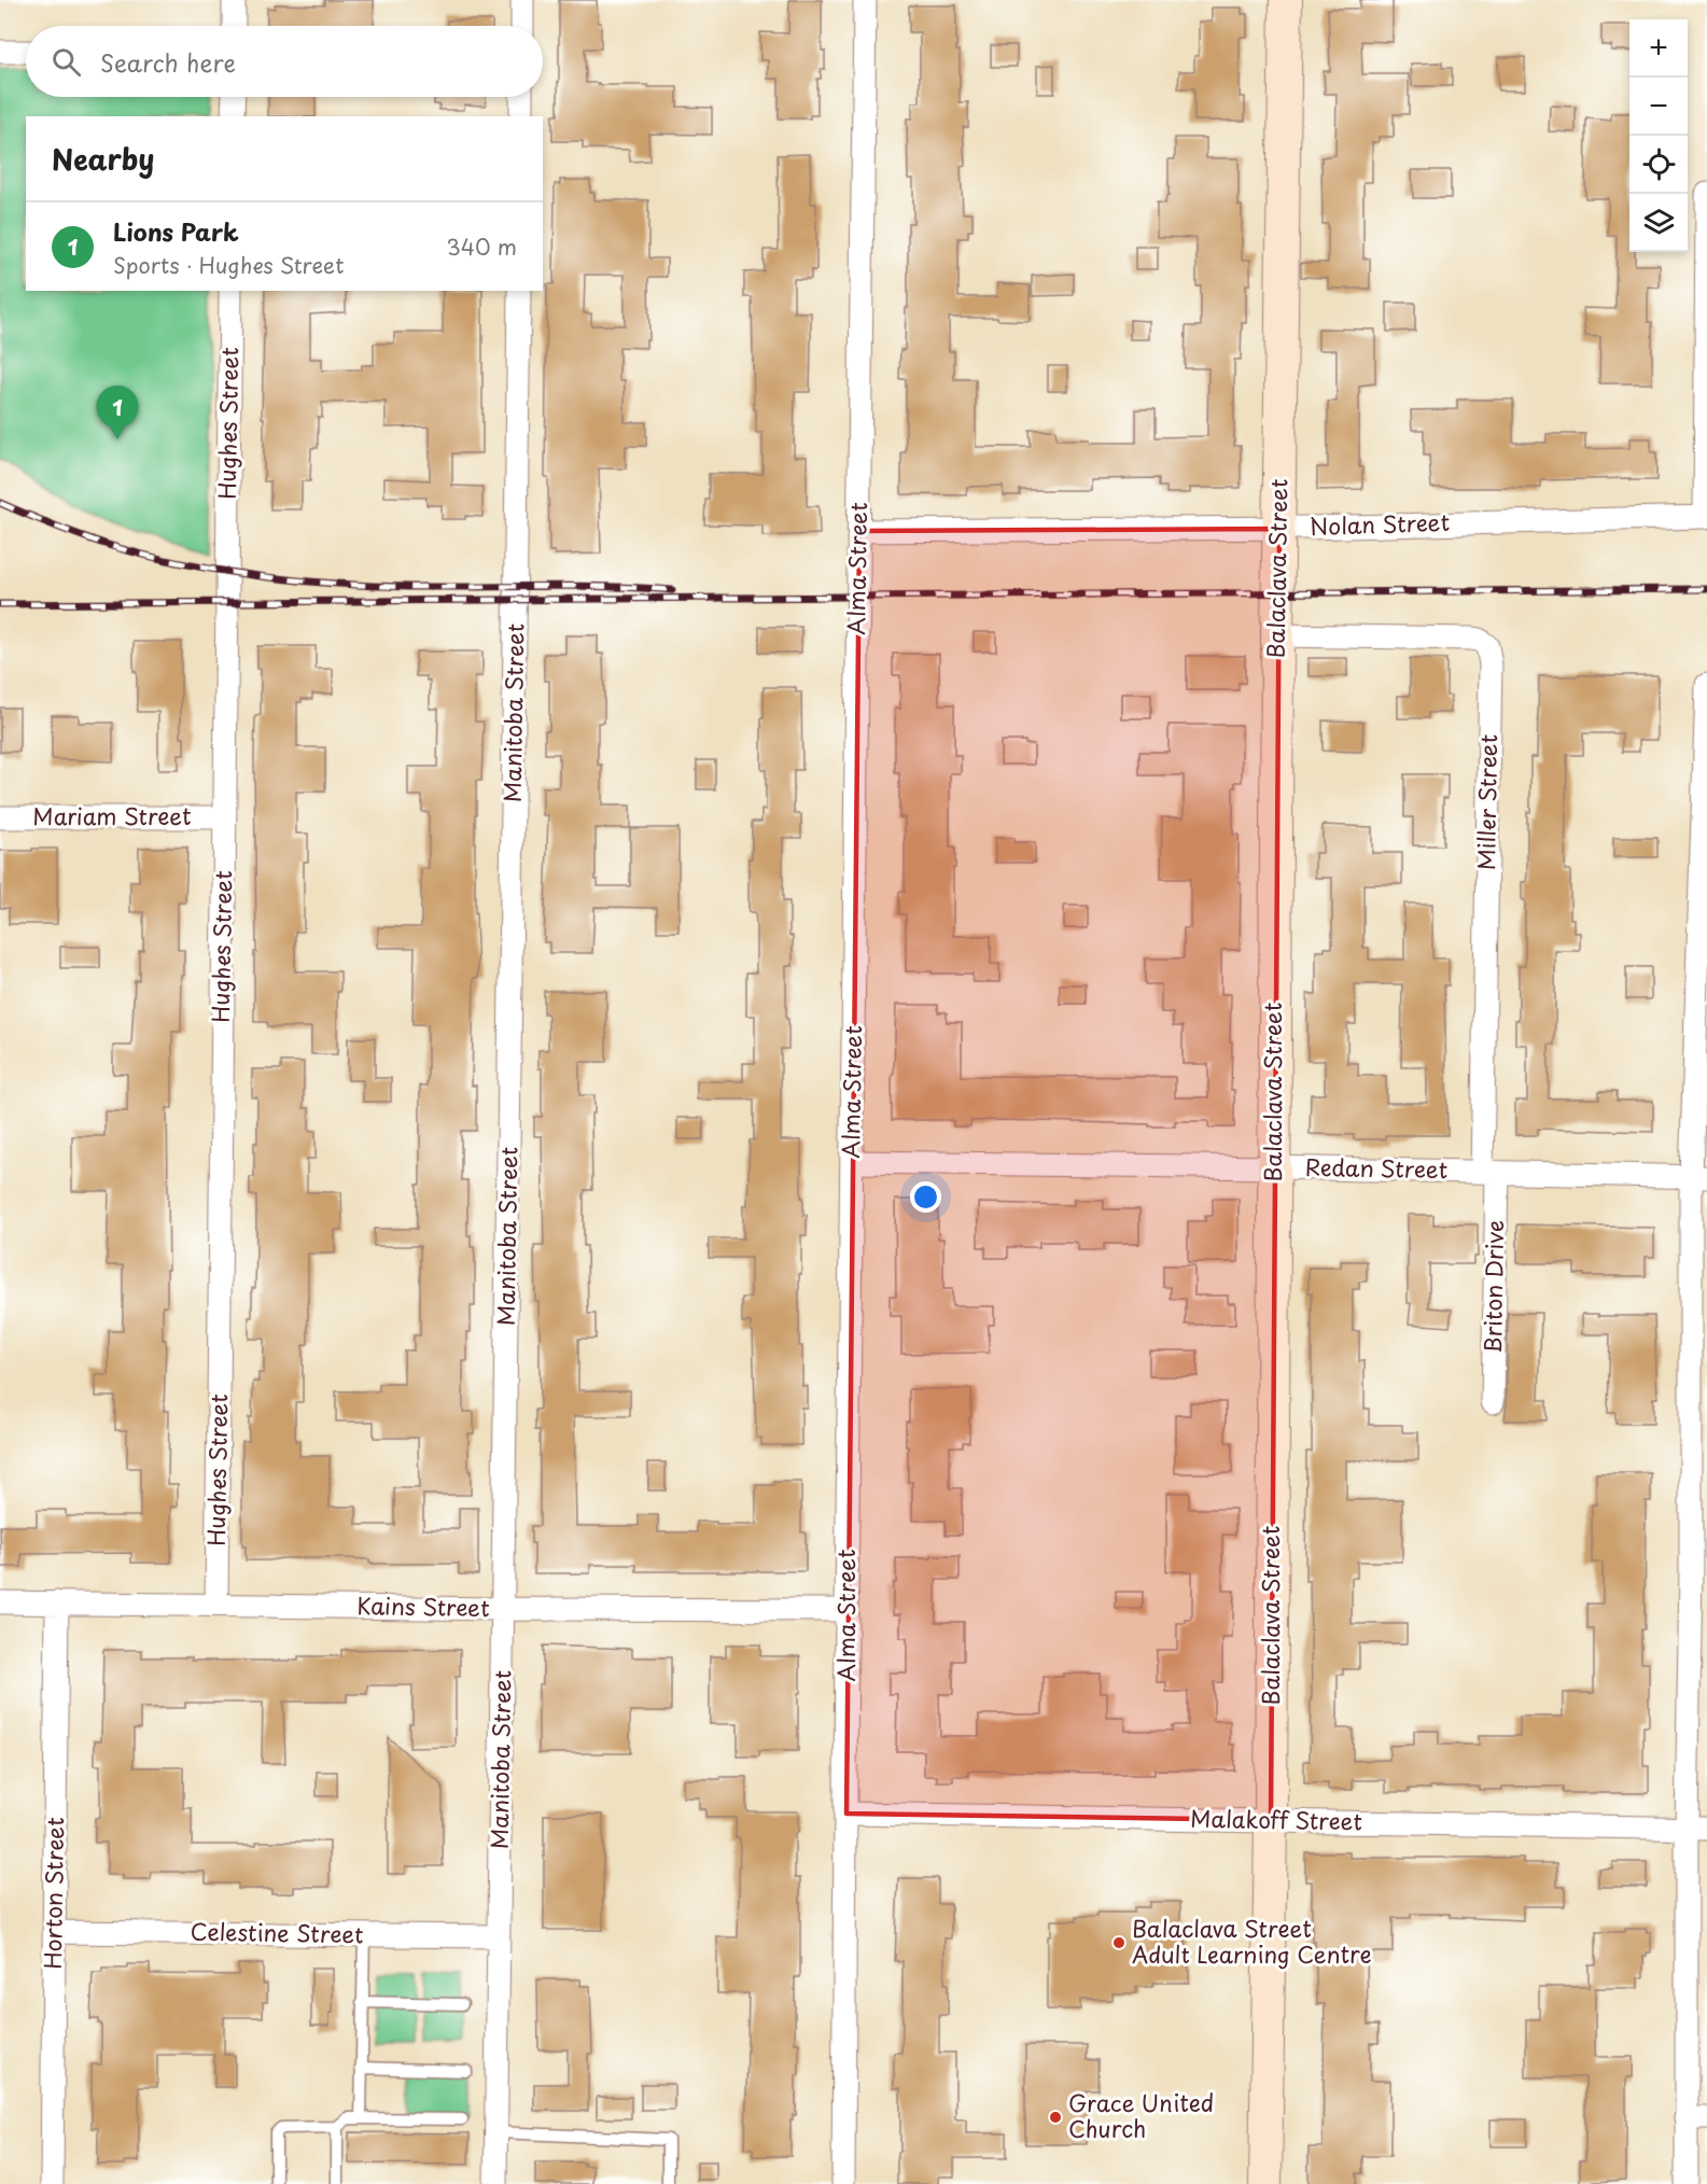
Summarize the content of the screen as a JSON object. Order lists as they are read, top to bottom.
{
  "streets": {
    "street": [
      "Hughes Street",
      "Nolan Street",
      "Alma Street",
      "Balaclava Street",
      "Manitoba Street",
      "Miller Street",
      "Mariam Street",
      "Redan Street",
      "Briton Drive",
      "Kains Street",
      "Malakoff Street",
      "Horton Street",
      "Celestine Street"
    ]
  },
  "crossings": [
    ["Hughes Street", "Mariam Street"],
    ["Hughes Street", "Kains Street"],
    ["Nolan Street", "Alma Street"],
    ["Nolan Street", "Balaclava Street"],
    ["Alma Street", "Redan Street"],
    ["Alma Street", "Kains Street"],
    ["Alma Street", "Malakoff Street"],
    ["Balaclava Street", "Miller Street"],
    ["Balaclava Street", "Redan Street"],
    ["Balaclava Street", "Malakoff Street"],
    ["Manitoba Street", "Kains Street"],
    ["Manitoba Street", "Celestine Street"],
    ["Miller Street", "Redan Street"],
    ["Miller Street", "Briton Drive"],
    ["Redan Street", "Briton Drive"],
    ["Kains Street", "Horton Street"],
    ["Horton Street", "Celestine Street"]
  ],
  "places": ["Balaclava Street Adult Learning Centre", "Grace United Church"],
  "page": {
    "map_buttons": ["+", "−"],
    "search": "Search here",
    "heading": "Nearby",
    "list": [
      {
        "mark": "1",
        "name": "Lions Park",
        "note": "Sports · Hughes Street",
        "value": "340 m"
      }
    ],
    "pins": "1"
  }
}
